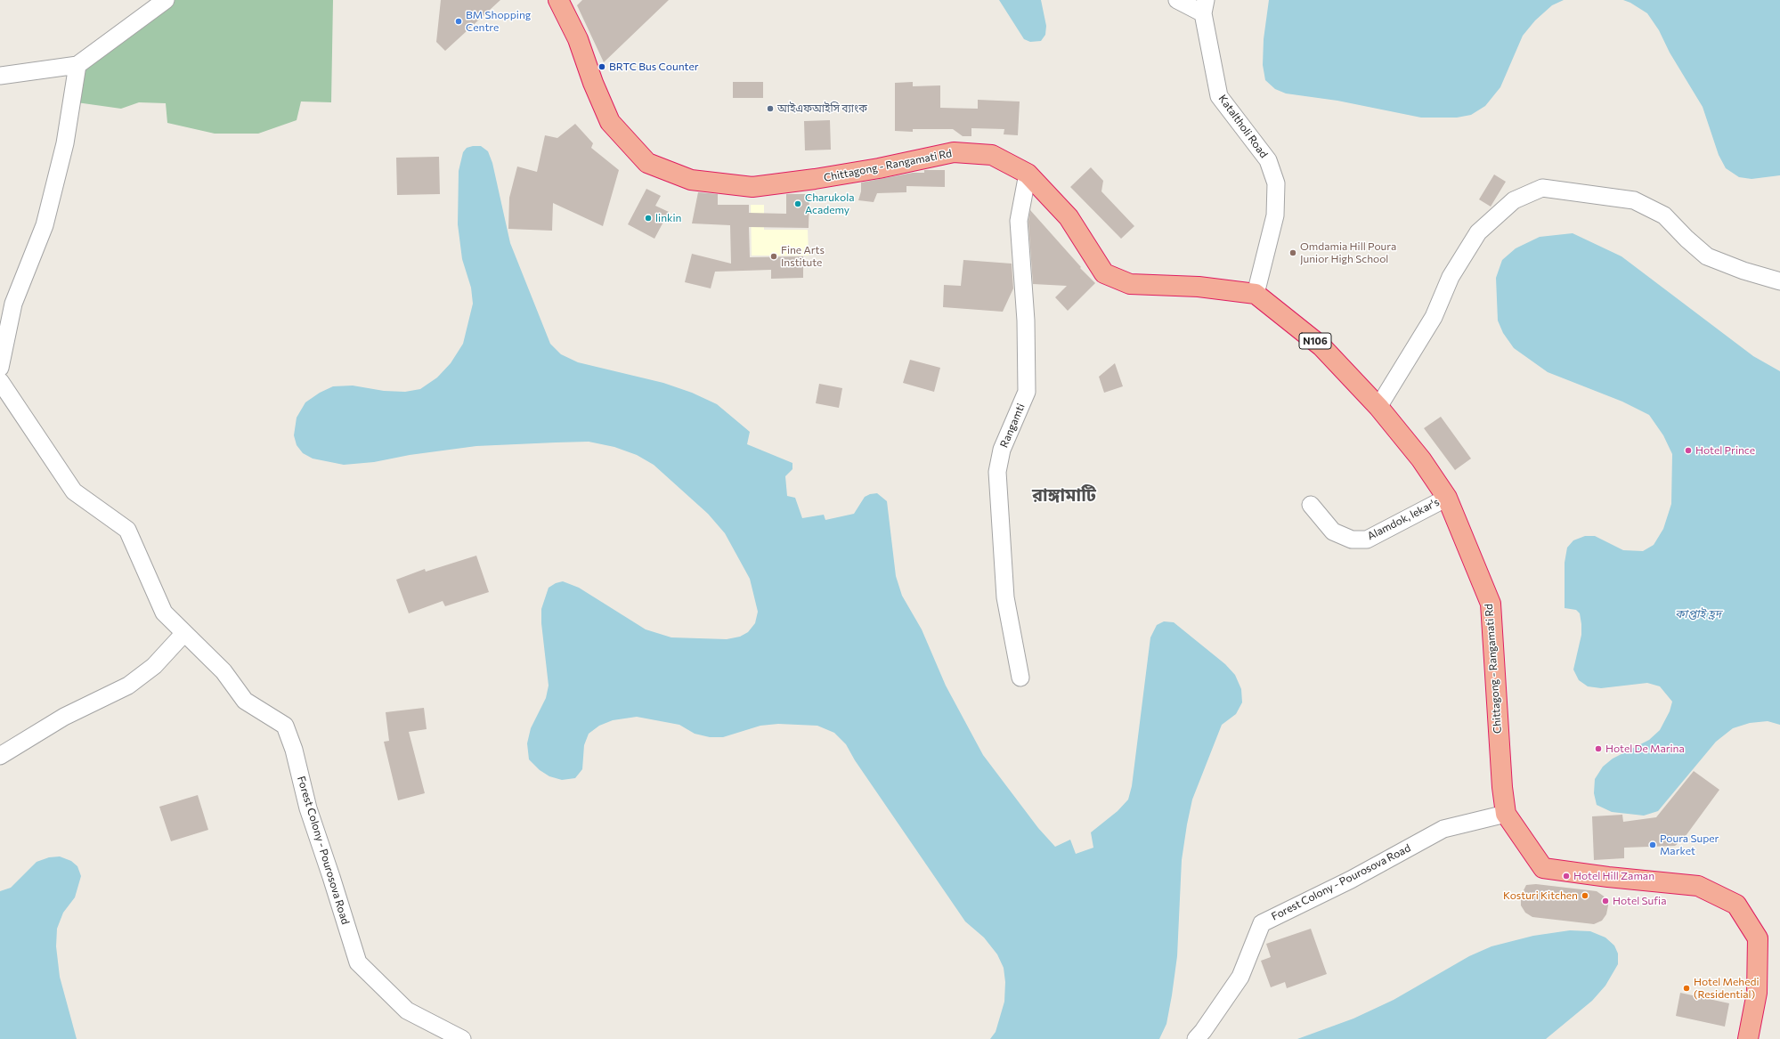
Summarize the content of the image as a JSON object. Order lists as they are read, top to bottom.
{
  "streets": {
    "highway": ["Chittagong - Rangamati Rd", "N106"],
    "street": [
      "Kataltholi Road",
      "Rangamti",
      "Alamdok, lekar's",
      "Forest Colony - Pourosova Road"
    ]
  },
  "crossings": [
    ["Kataltholi Road", "Chittagong - Rangamati Rd"],
    ["Chittagong - Rangamati Rd", "Rangamti"],
    ["Chittagong - Rangamati Rd", "Alamdok, lekar's"],
    ["Chittagong - Rangamati Rd", "Forest Colony - Pourosova Road"]
  ],
  "districts": ["রাঙ্গামাটি"],
  "water": ["কাপ্তাই হ্রদ"],
  "places": [
    "BM Shopping Centre",
    "BRTC Bus Counter",
    "আইএফআইসি ব্যাংক",
    "Charukola Academy",
    "linkin",
    "Omdamia Hill Poura Junior High School",
    "Fine Arts Institute",
    "Hotel Prince",
    "Hotel De Marina",
    "Poura Super Market",
    "Hotel Hill Zaman",
    "Kosturi Kitchen",
    "Hotel Sufia",
    "Hotel Mehedi (Residential)"
  ]
}
